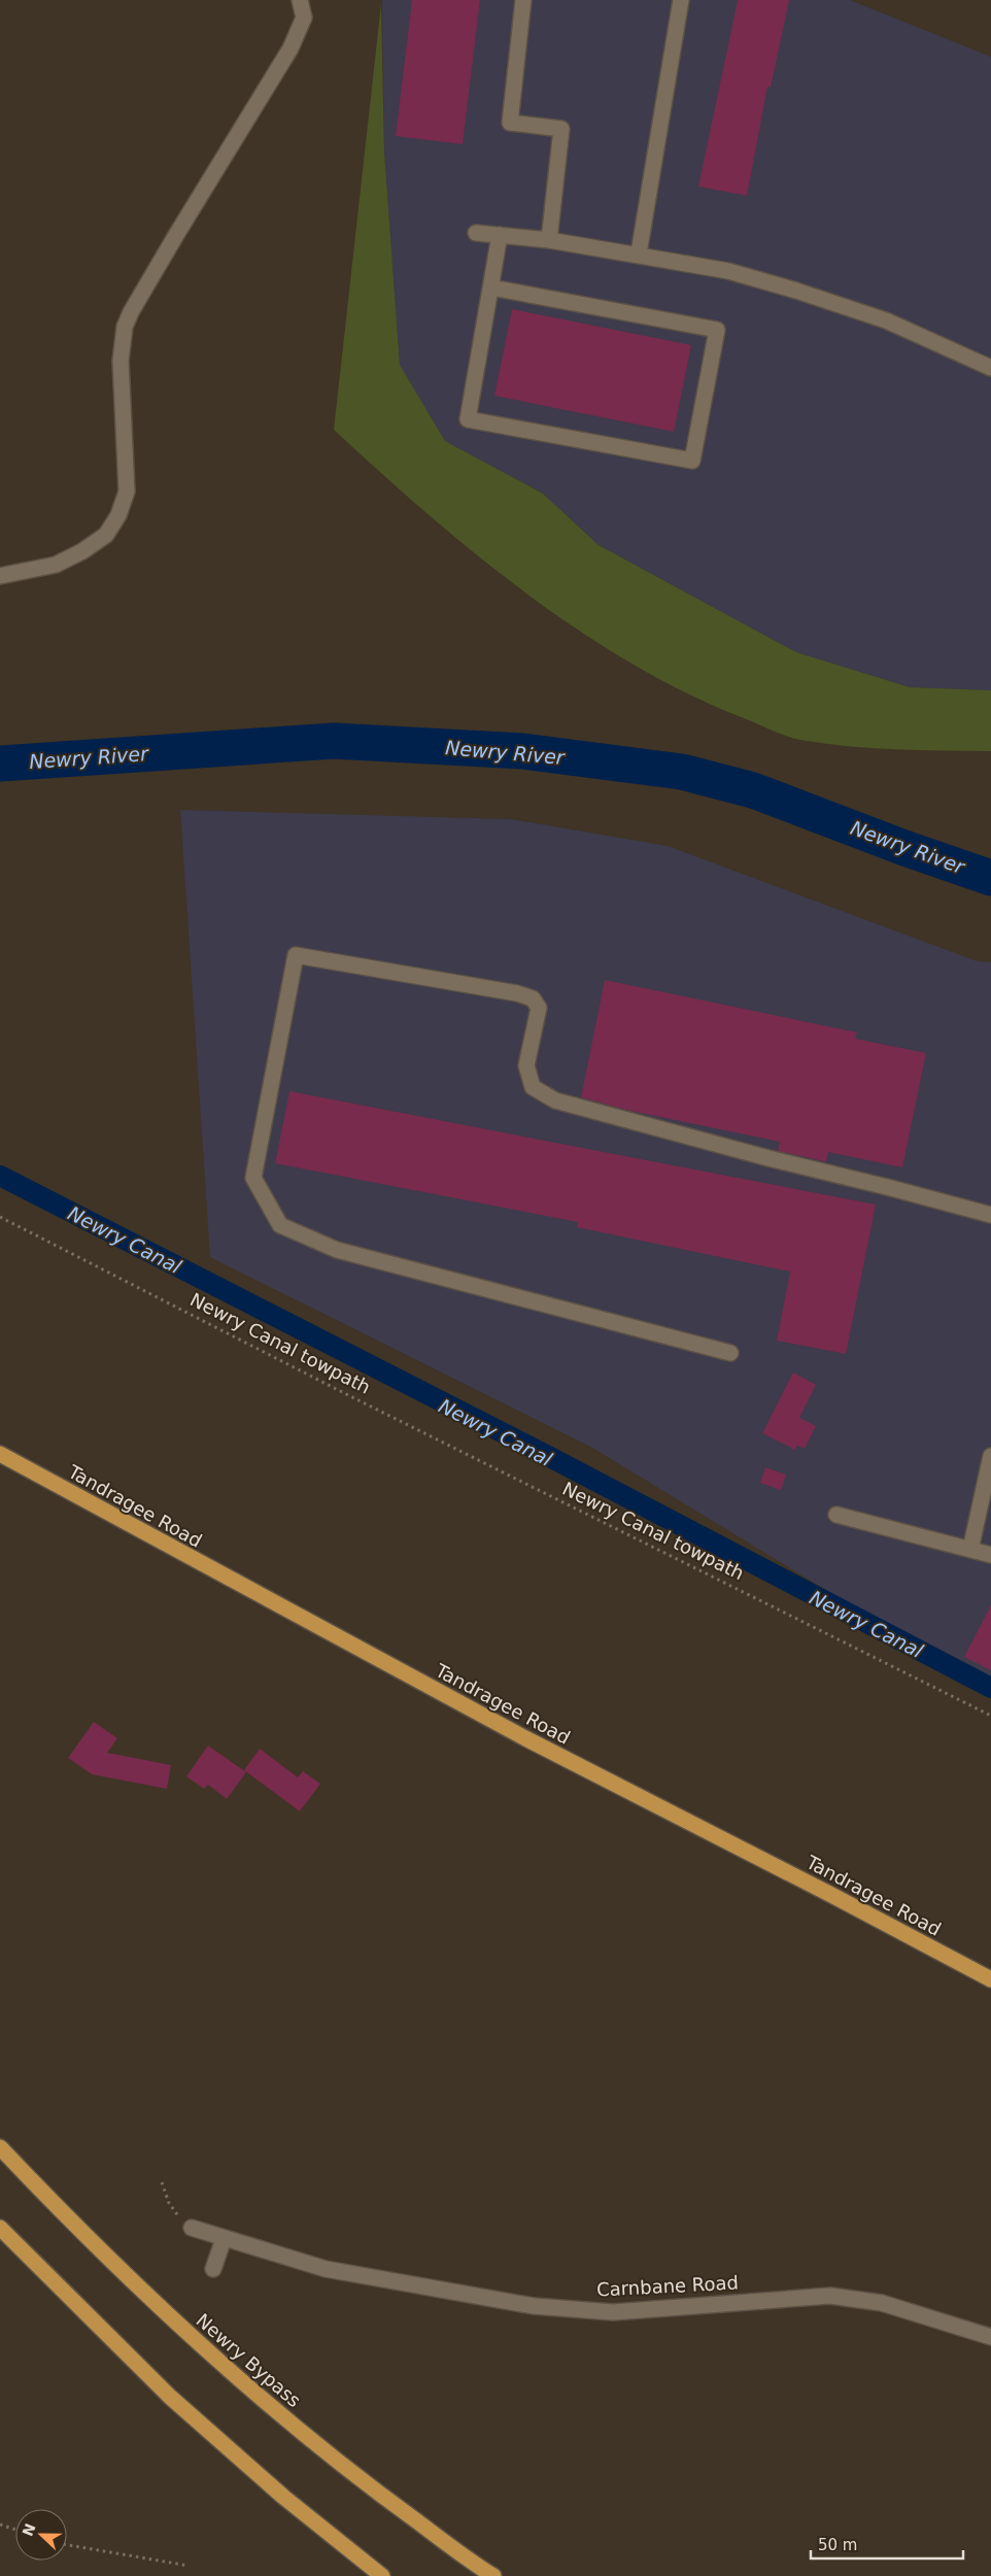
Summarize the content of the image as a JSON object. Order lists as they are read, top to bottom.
{
  "streets": {
    "highway": ["Tandragee Road", "Newry Bypass"],
    "street": ["Carnbane Road"],
    "path": ["Newry Canal towpath"]
  },
  "water": ["Newry River", "Newry Canal"],
  "scale_bar": "50 m",
  "north": "left"
}
